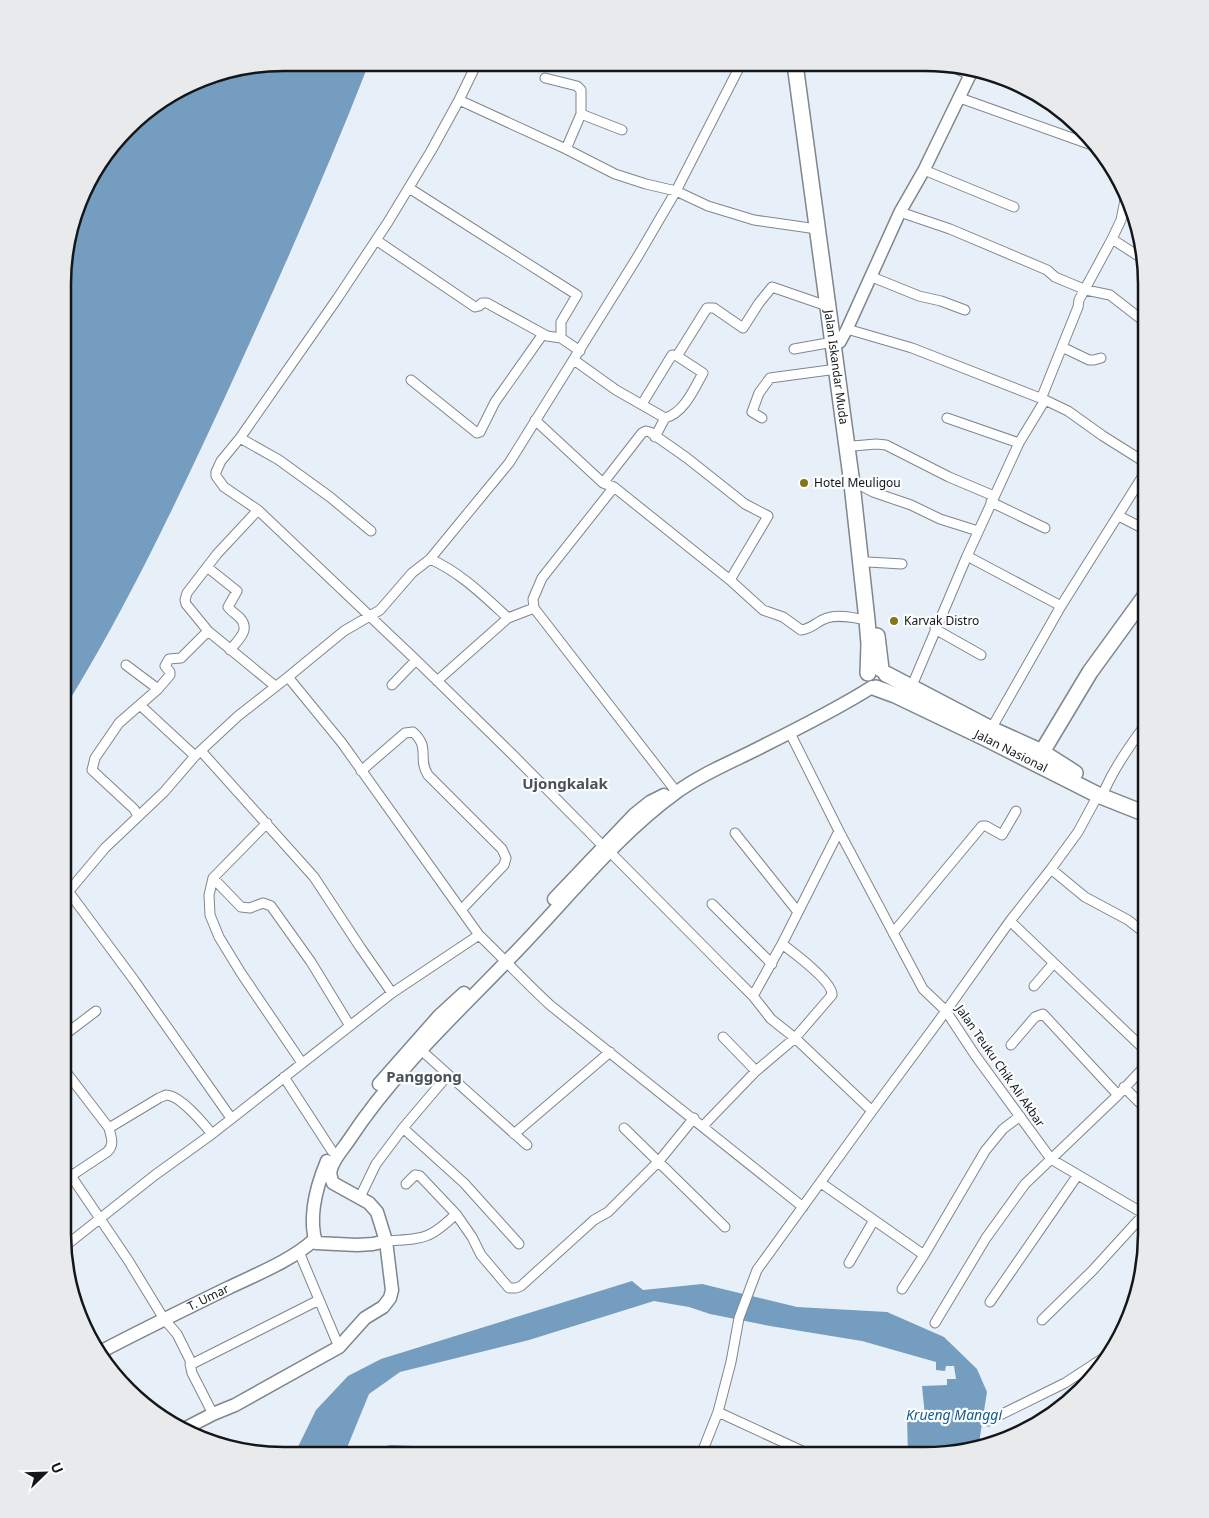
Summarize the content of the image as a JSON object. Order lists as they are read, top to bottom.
{
  "streets": {
    "highway": ["Jalan Iskandar Muda", "Jalan Nasional"],
    "main road": ["T. Umar"],
    "street": ["Jalan Teuku Chik Ali Akbar"]
  },
  "crossings": [
    ["Jalan Iskandar Muda", "Jalan Nasional"]
  ],
  "districts": ["Ujongkalak", "Panggong"],
  "water": ["Krueng Manggi"],
  "places": ["Hotel Meuligou", "Karvak Distro"],
  "north": "top right"
}
